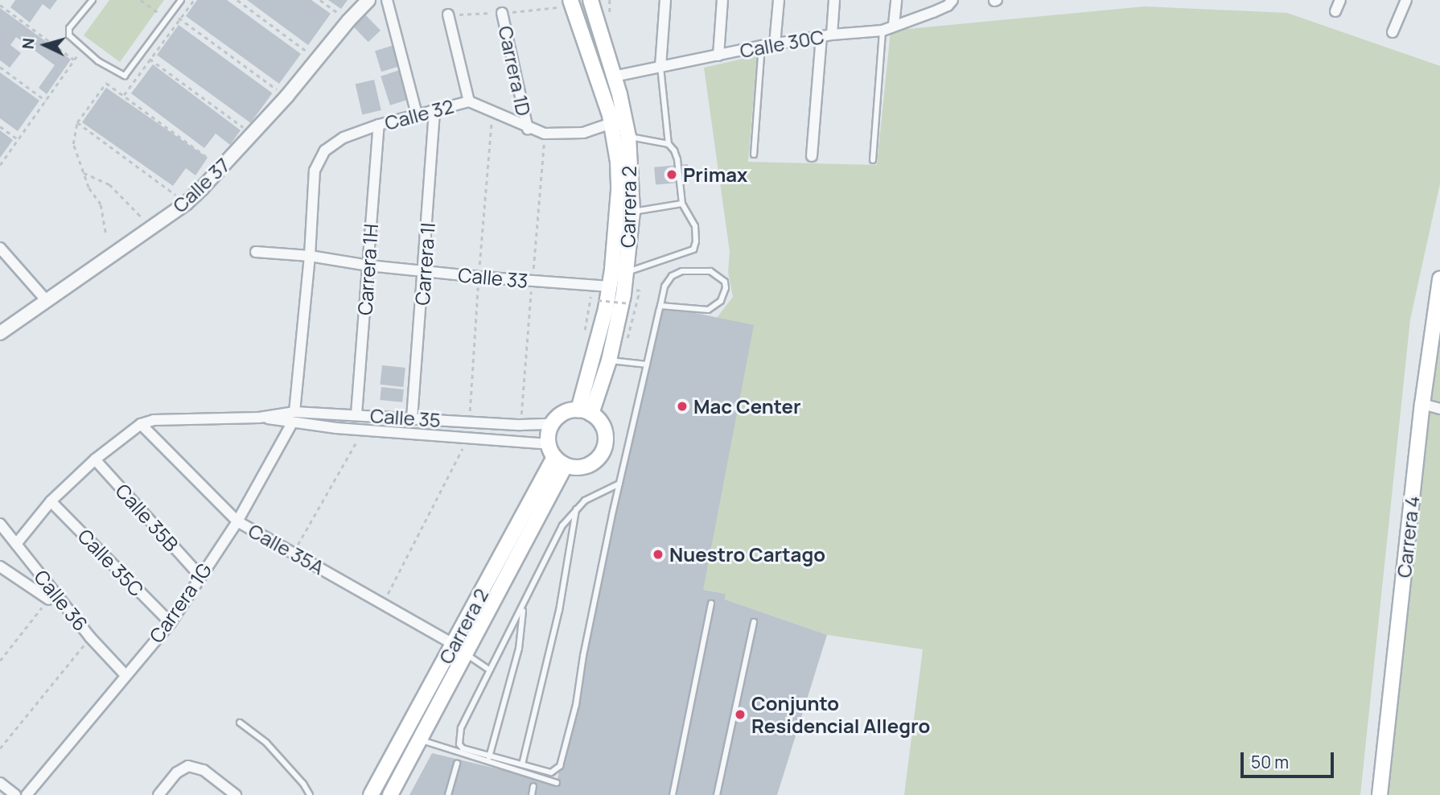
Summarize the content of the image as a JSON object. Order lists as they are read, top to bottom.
{
  "streets": {
    "main road": ["Carrera 2", "Carrera 4"],
    "street": [
      "Calle 30C",
      "Carrera 1D",
      "Calle 32",
      "Calle 37",
      "Carrera 1I",
      "Carrera 1H",
      "Calle 33",
      "Calle 35",
      "Calle 35B",
      "Calle 35A",
      "Calle 35C",
      "Calle 36",
      "Carrera 1G"
    ]
  },
  "crossings": [
    ["Calle 30C", "Carrera 2"],
    ["Carrera 1D", "Calle 32"],
    ["Calle 32", "Carrera 2"],
    ["Calle 32", "Carrera 1I"],
    ["Calle 32", "Carrera 1H"],
    ["Calle 32", "Calle 33"],
    ["Carrera 2", "Calle 33"],
    ["Carrera 2", "Calle 35"],
    ["Carrera 2", "Calle 35A"],
    ["Carrera 1I", "Calle 33"],
    ["Carrera 1I", "Calle 35"],
    ["Carrera 1H", "Calle 33"],
    ["Carrera 1H", "Calle 35"],
    ["Calle 35", "Calle 35A"],
    ["Calle 35", "Carrera 1G"],
    ["Calle 35B", "Carrera 1G"],
    ["Calle 35A", "Carrera 1G"],
    ["Calle 35C", "Carrera 1G"],
    ["Calle 36", "Carrera 1G"]
  ],
  "places": [
    "Primax",
    "Mac Center",
    "Nuestro Cartago",
    "Conjunto Residencial Allegro"
  ],
  "scale_bar": "50 m",
  "north": "left"
}
